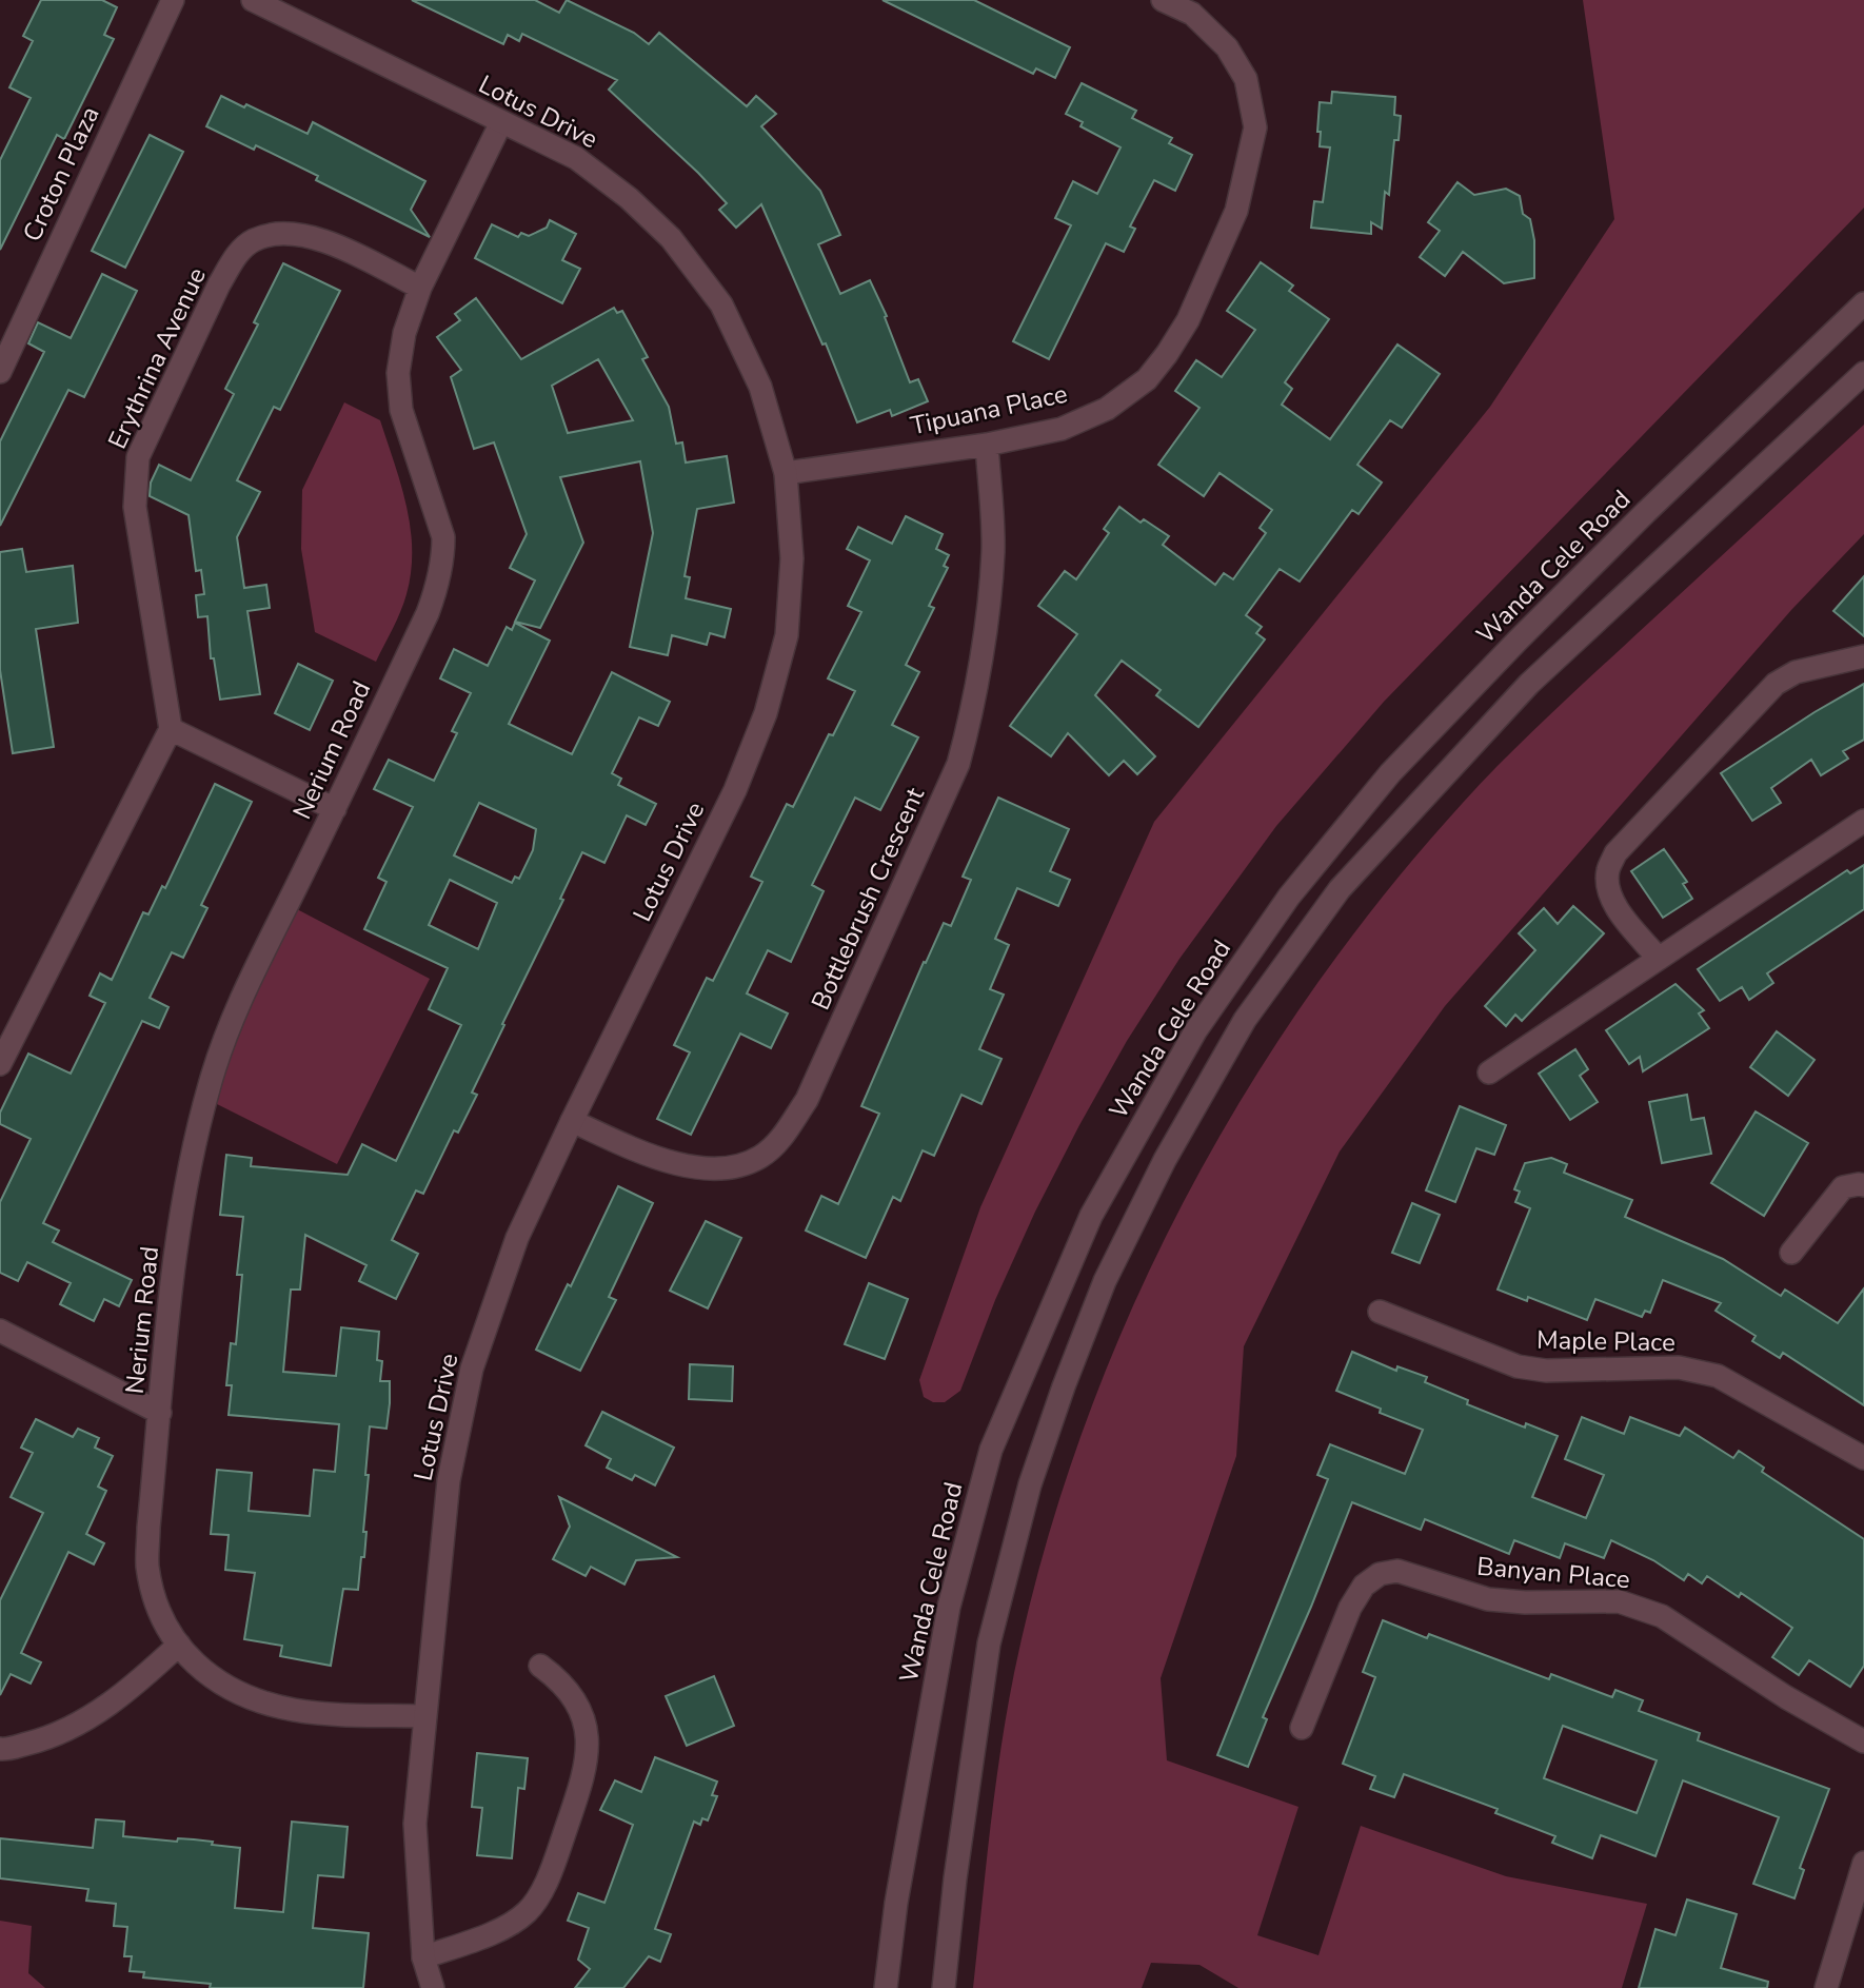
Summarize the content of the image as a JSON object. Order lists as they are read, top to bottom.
{
  "streets": {
    "street": [
      "Lotus Drive",
      "Croton Plaza",
      "Erythrina Avenue",
      "Tipuana Place",
      "Wanda Cele Road",
      "Nerium Road",
      "Bottlebrush Crescent",
      "Maple Place",
      "Banyan Place"
    ]
  },
  "crossings": [
    ["Lotus Drive", "Tipuana Place"],
    ["Lotus Drive", "Nerium Road"],
    ["Lotus Drive", "Bottlebrush Crescent"],
    ["Erythrina Avenue", "Nerium Road"],
    ["Tipuana Place", "Bottlebrush Crescent"]
  ]
}
